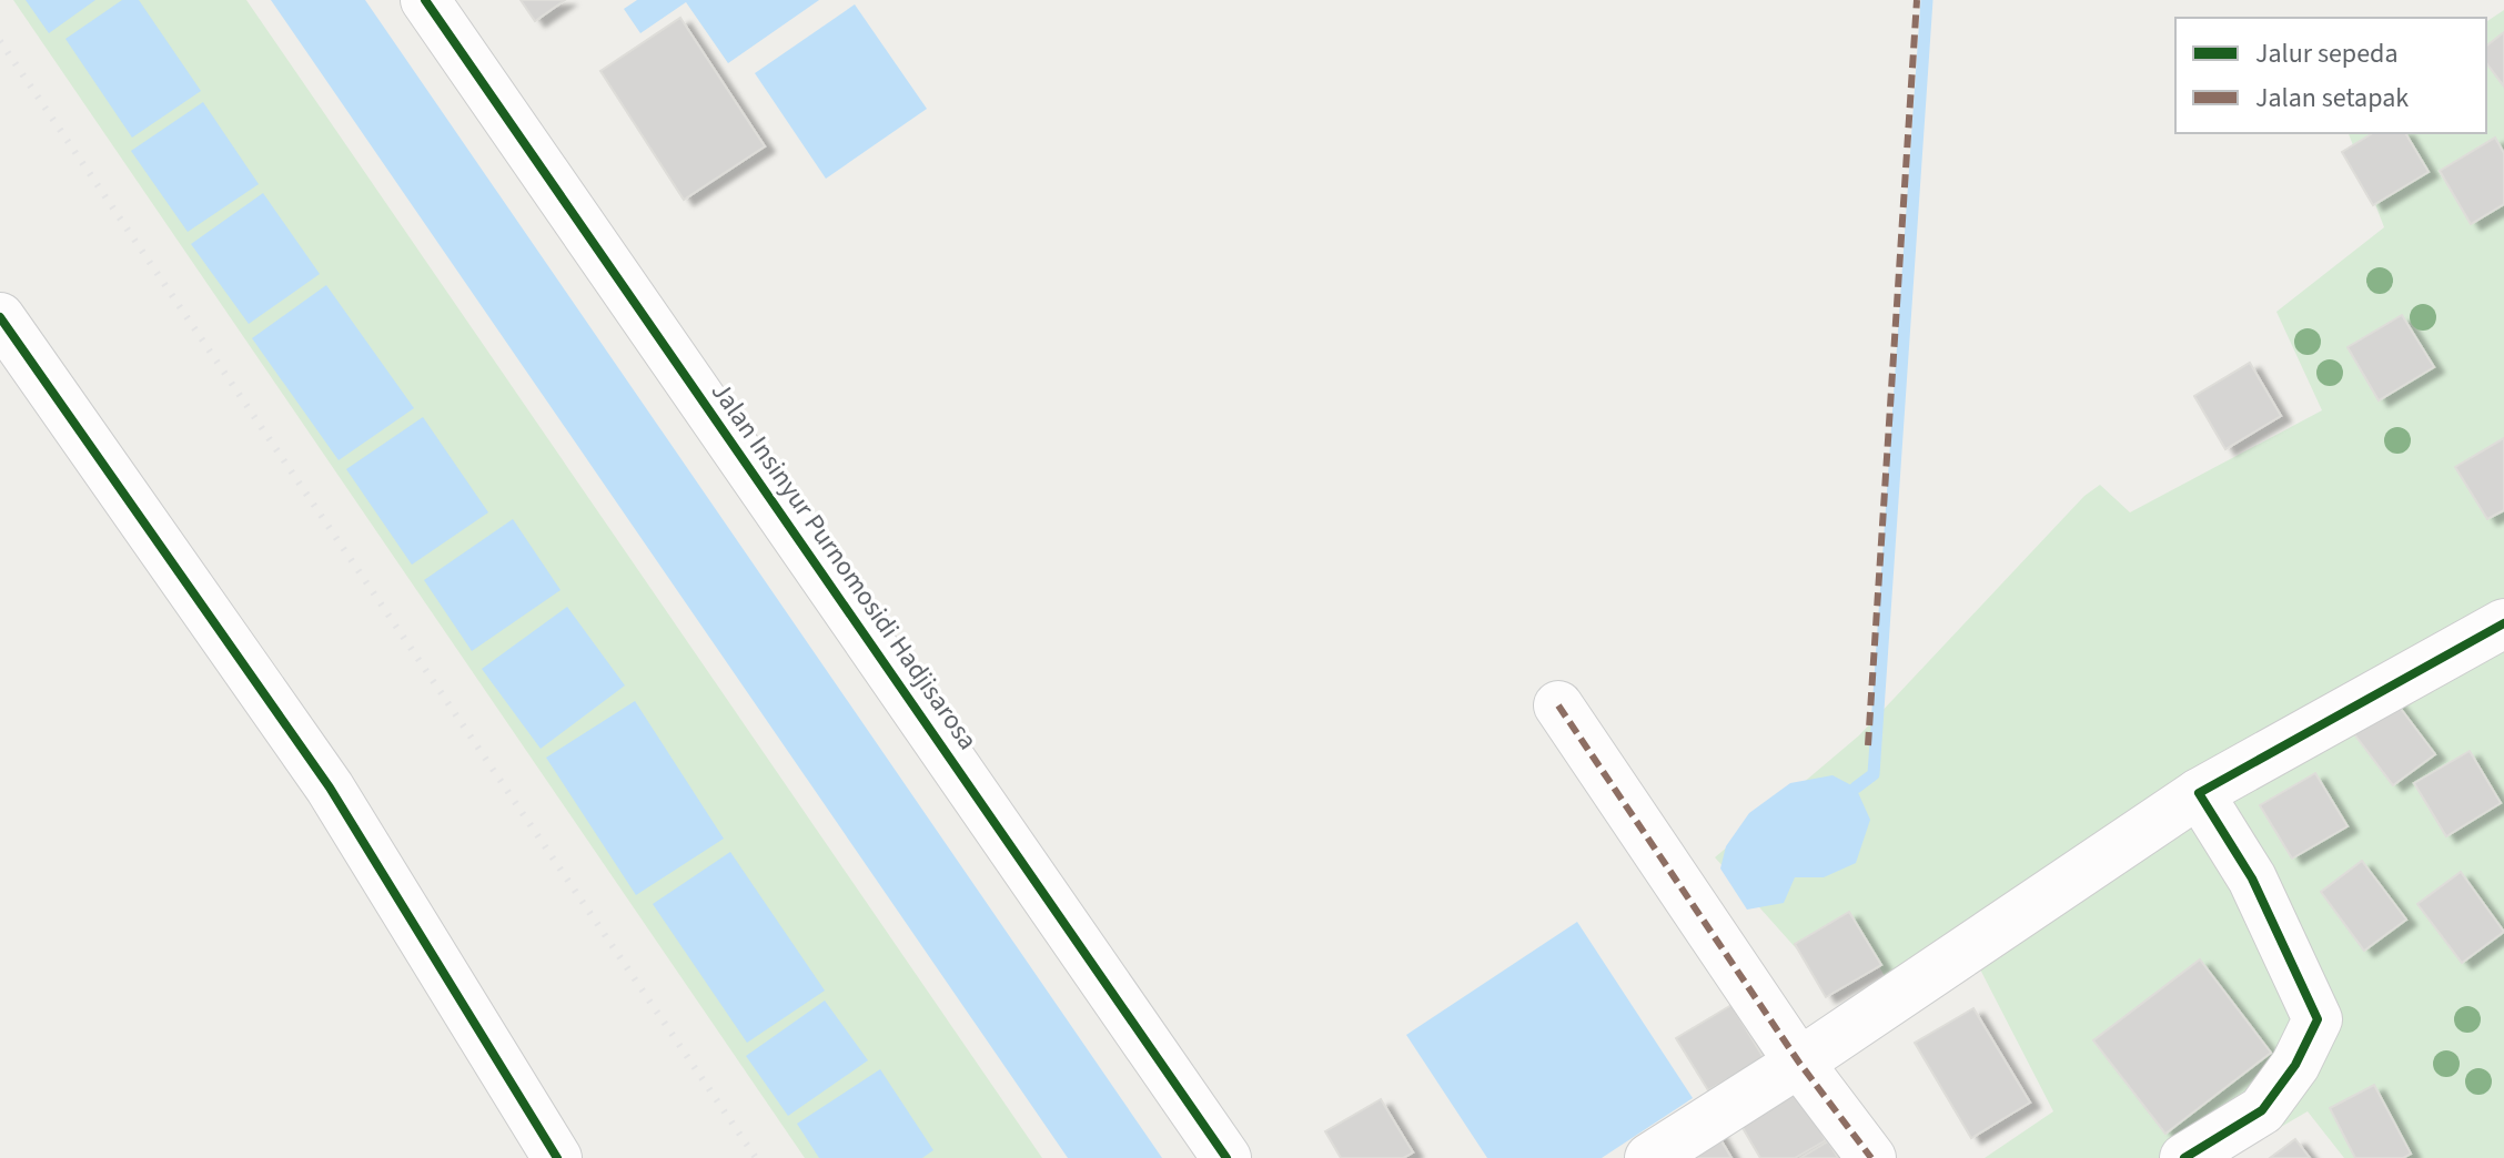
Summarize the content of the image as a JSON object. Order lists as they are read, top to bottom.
{
  "streets": {
    "street": ["Jalan Insinyur Purnomosidi Hadjisarosa"]
  },
  "legend": ["Jalur sepeda", "Jalan setapak"]
}
